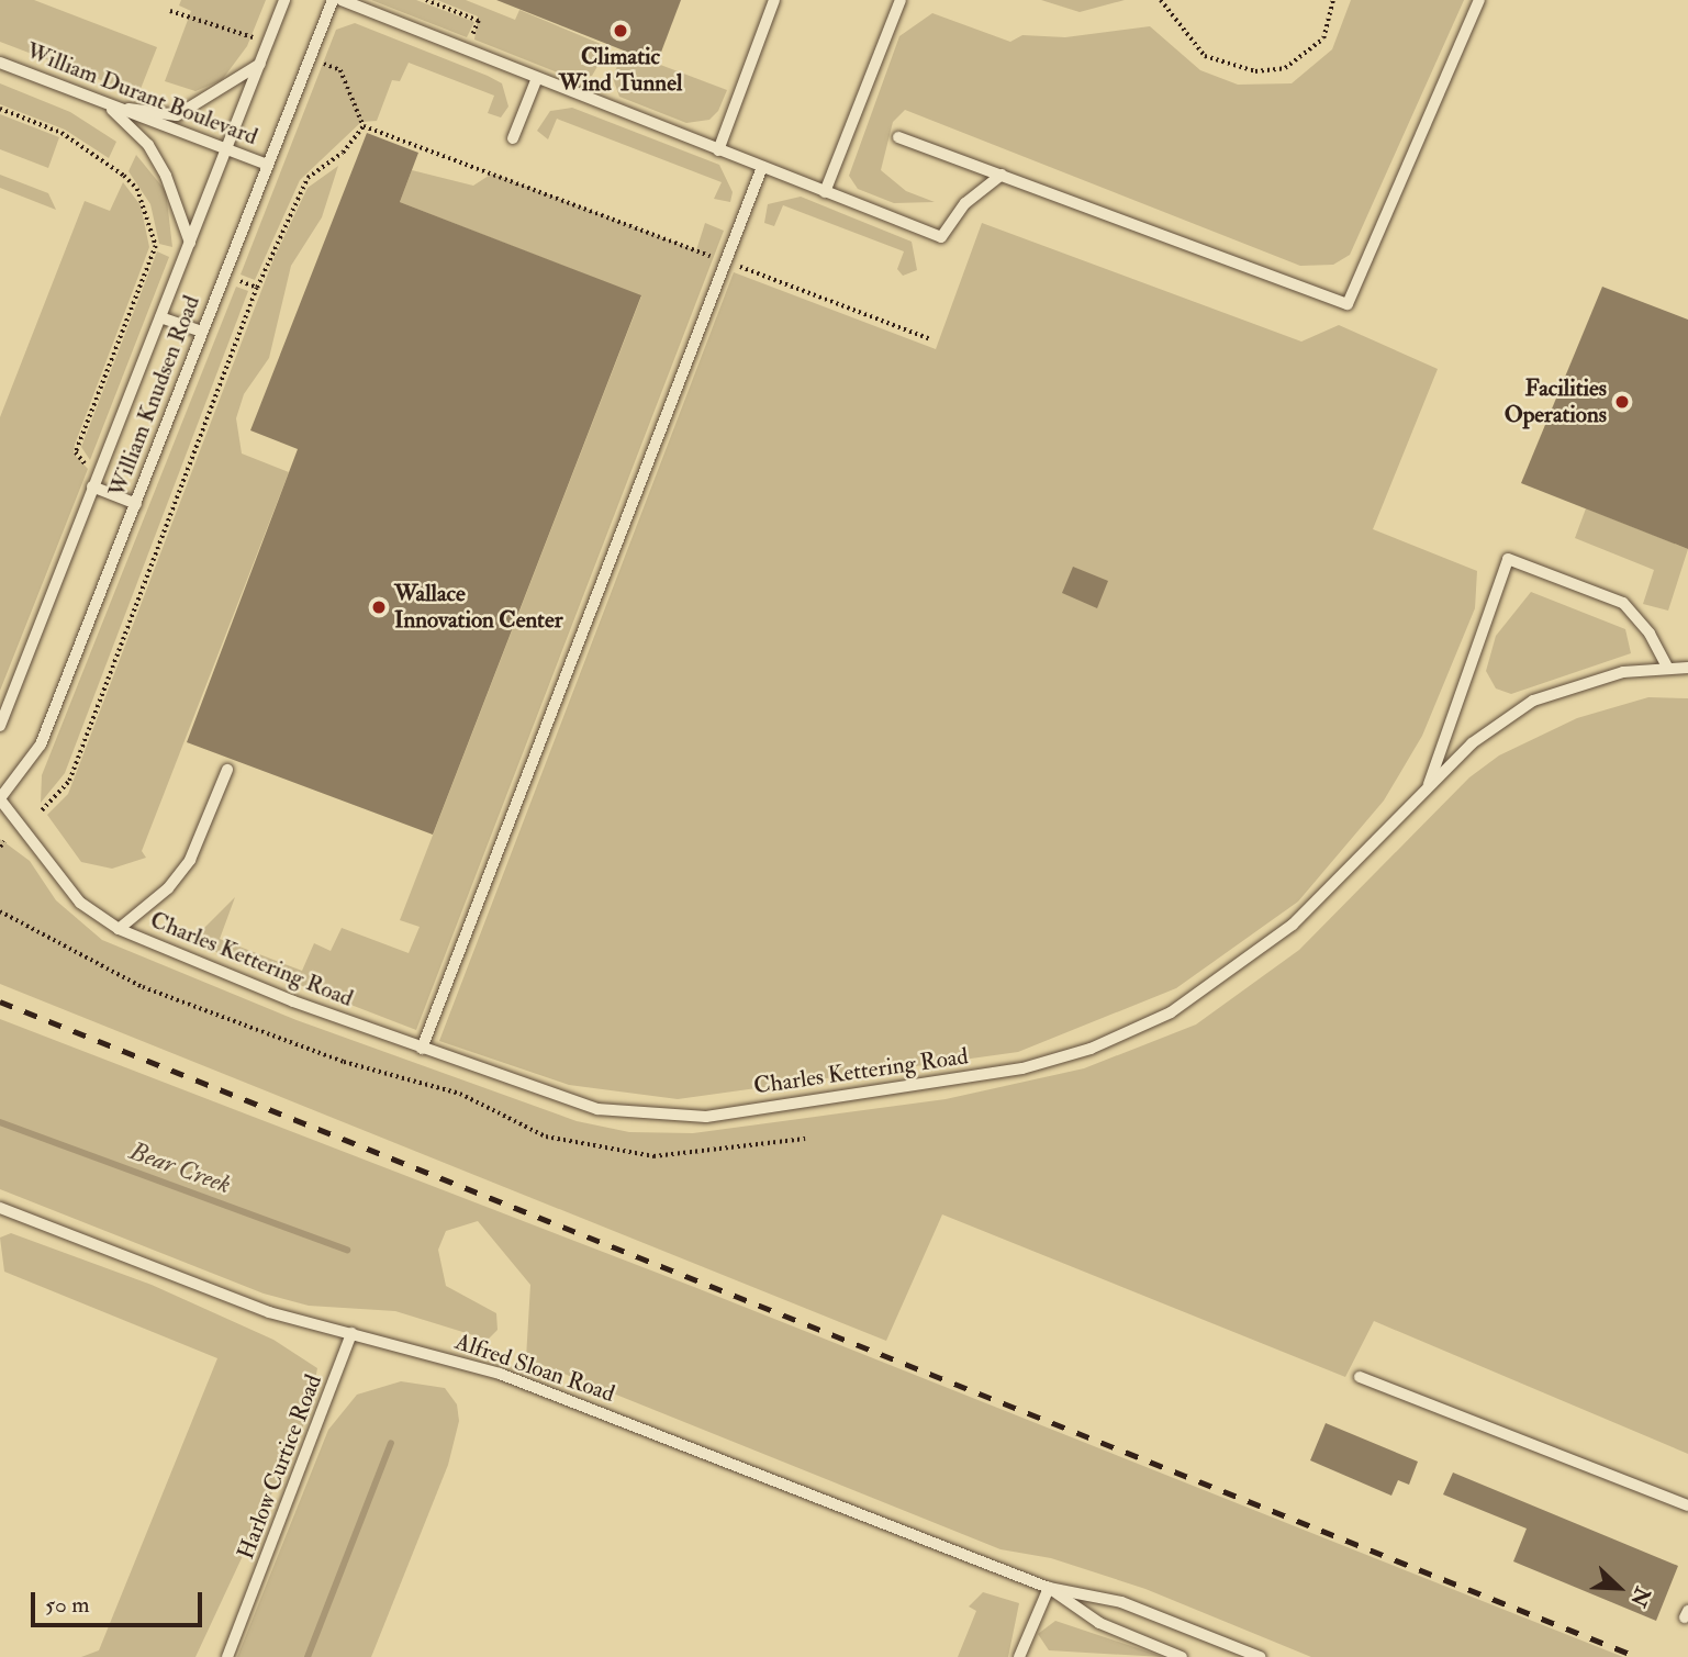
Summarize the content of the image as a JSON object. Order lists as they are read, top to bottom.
{
  "streets": {
    "lane": [
      "William Durant Boulevard",
      "William Knudsen Road",
      "Charles Kettering Road",
      "Alfred Sloan Road",
      "Harlow Curtice Road"
    ]
  },
  "crossings": [
    ["William Durant Boulevard", "William Knudsen Road"],
    ["William Knudsen Road", "Charles Kettering Road"],
    ["Alfred Sloan Road", "Harlow Curtice Road"]
  ],
  "water": ["Bear Creek"],
  "places": ["Climatic Wind Tunnel", "Facilities Operations", "Wallace Innovation Center"],
  "scale_bar": "50 m",
  "north": "bottom right"
}
